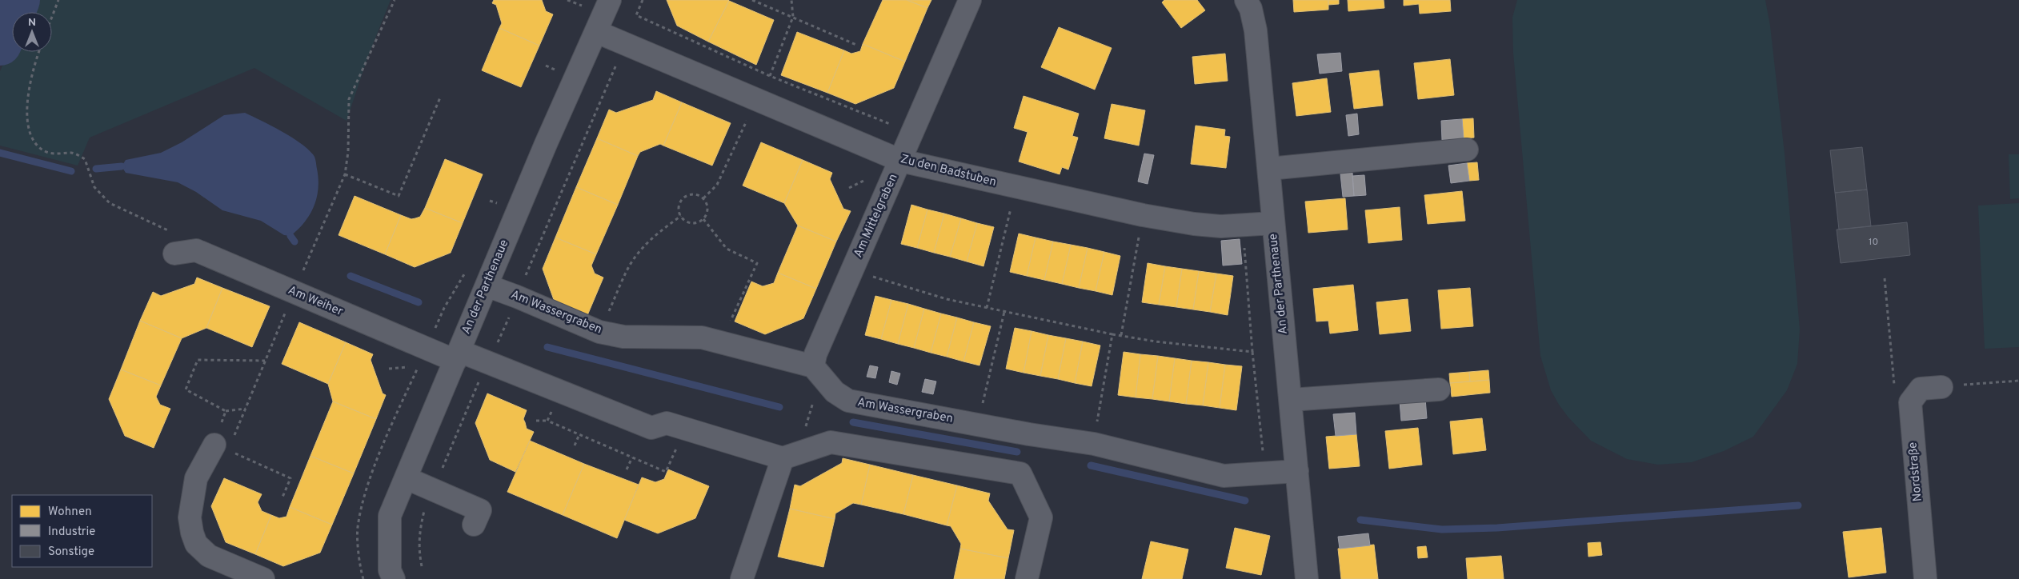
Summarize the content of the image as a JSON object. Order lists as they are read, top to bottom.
{
  "streets": {
    "street": [
      "Zu den Badstuben",
      "Am Mittelgraben",
      "An der Parthenaue",
      "Am Weiher",
      "Am Wassergraben",
      "Nordstraße"
    ]
  },
  "crossings": [
    ["Zu den Badstuben", "Am Mittelgraben"],
    ["Zu den Badstuben", "An der Parthenaue"],
    ["Am Mittelgraben", "Am Wassergraben"],
    ["An der Parthenaue", "Am Weiher"],
    ["An der Parthenaue", "Am Wassergraben"]
  ],
  "house_numbers": ["10"],
  "legend": ["Wohnen", "Industrie", "Sonstige"],
  "north": "top"
}
